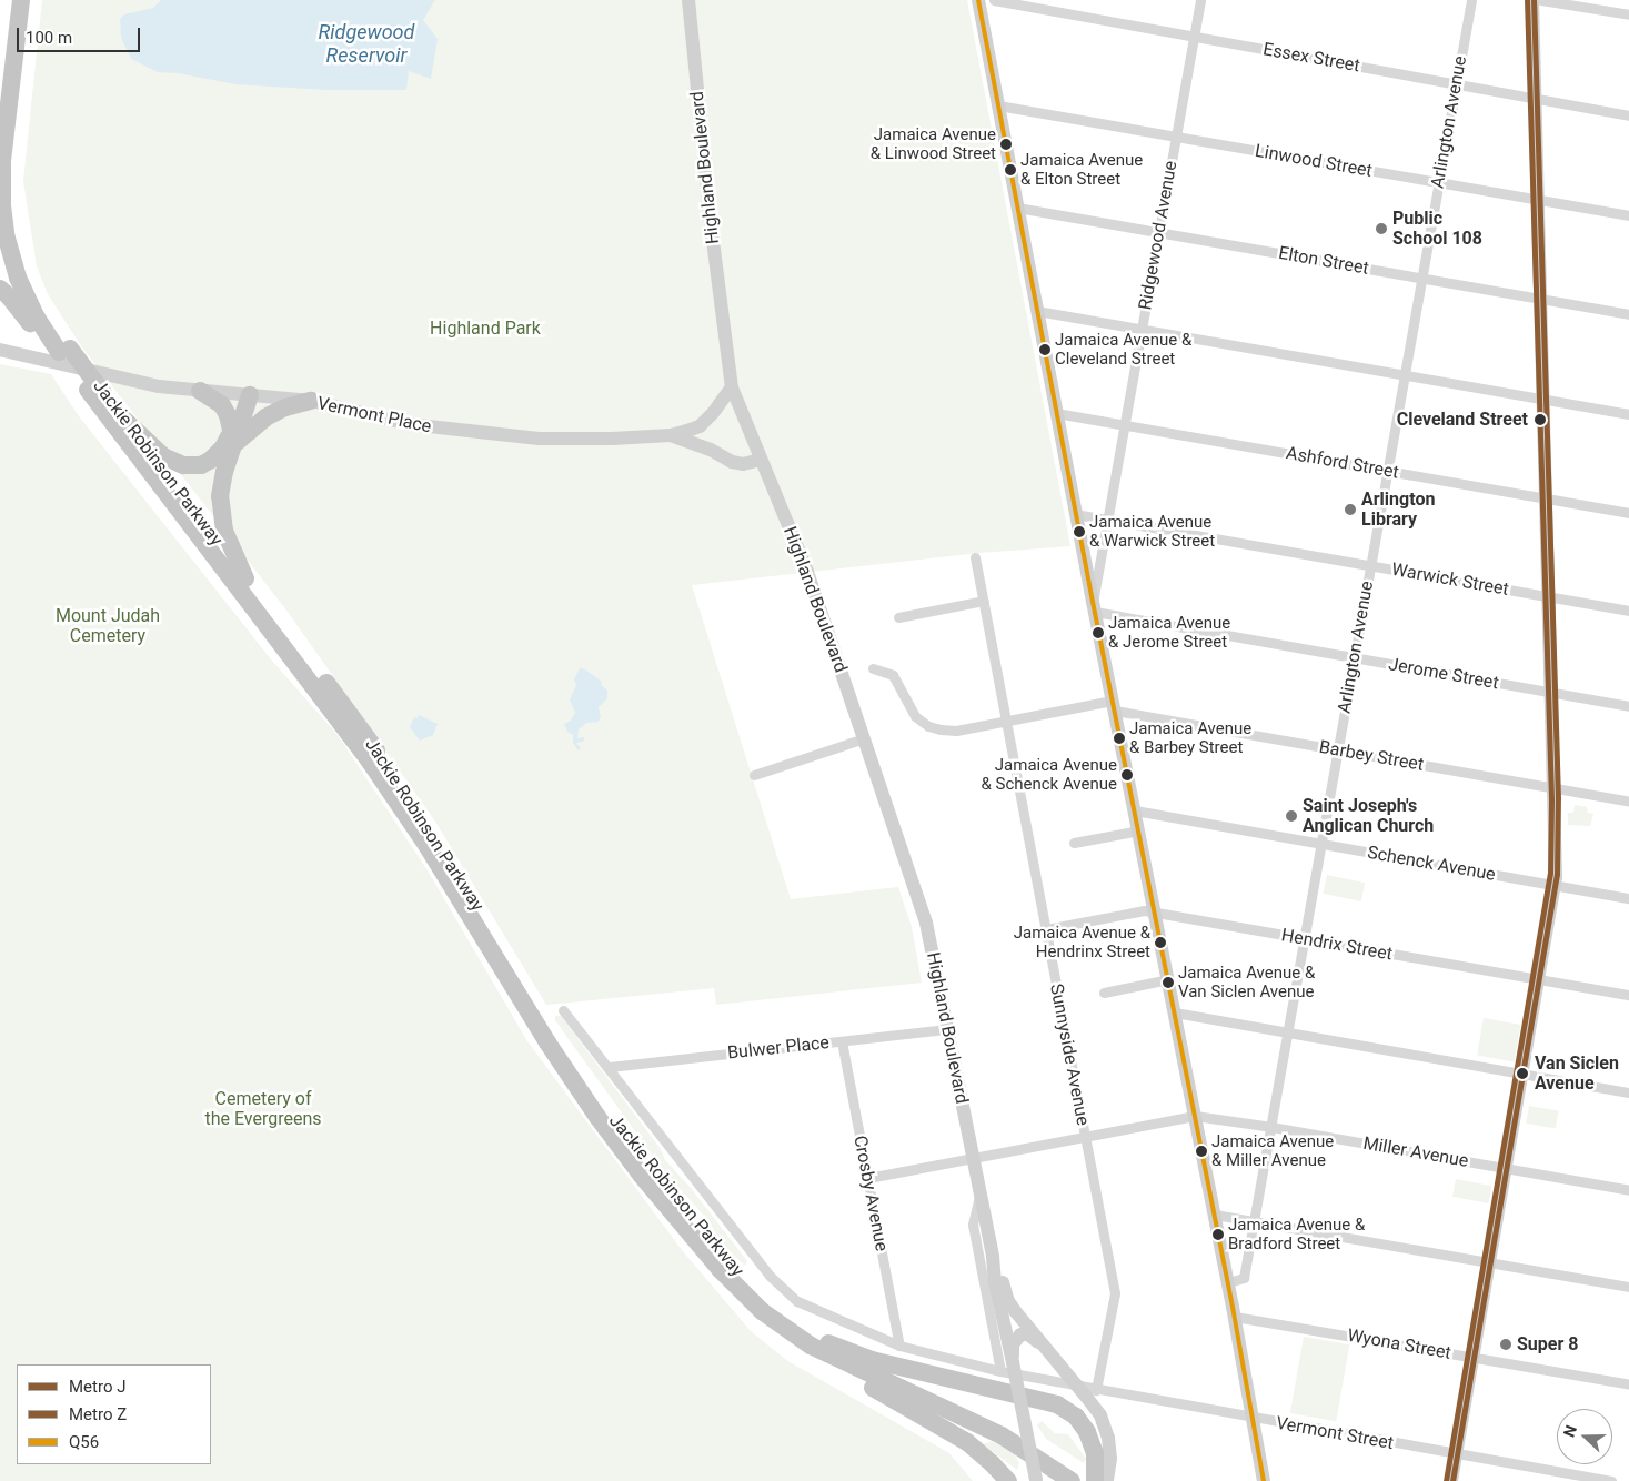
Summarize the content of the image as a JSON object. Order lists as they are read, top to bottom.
{
  "streets": {
    "highway": ["Jackie Robinson Parkway"],
    "main road": ["Highland Boulevard", "Vermont Place"],
    "street": [
      "Essex Street",
      "Arlington Avenue",
      "Linwood Street",
      "Ridgewood Avenue",
      "Elton Street",
      "Ashford Street",
      "Warwick Street",
      "Jerome Street",
      "Barbey Street",
      "Schenck Avenue",
      "Hendrix Street",
      "Bulwer Place",
      "Sunnyside Avenue",
      "Miller Avenue",
      "Crosby Avenue",
      "Wyona Street",
      "Vermont Street"
    ]
  },
  "crossings": [
    ["Essex Street", "Arlington Avenue"],
    ["Essex Street", "Ridgewood Avenue"],
    ["Arlington Avenue", "Linwood Street"],
    ["Arlington Avenue", "Elton Street"],
    ["Arlington Avenue", "Ashford Street"],
    ["Arlington Avenue", "Warwick Street"],
    ["Arlington Avenue", "Jerome Street"],
    ["Arlington Avenue", "Barbey Street"],
    ["Arlington Avenue", "Schenck Avenue"],
    ["Arlington Avenue", "Hendrix Street"],
    ["Arlington Avenue", "Miller Avenue"],
    ["Linwood Street", "Ridgewood Avenue"],
    ["Highland Boulevard", "Vermont Place"],
    ["Highland Boulevard", "Jackie Robinson Parkway"],
    ["Highland Boulevard", "Bulwer Place"],
    ["Highland Boulevard", "Sunnyside Avenue"],
    ["Highland Boulevard", "Miller Avenue"],
    ["Highland Boulevard", "Vermont Street"],
    ["Ridgewood Avenue", "Elton Street"],
    ["Ridgewood Avenue", "Ashford Street"],
    ["Ridgewood Avenue", "Warwick Street"],
    ["Ridgewood Avenue", "Jerome Street"],
    ["Jackie Robinson Parkway", "Bulwer Place"],
    ["Jackie Robinson Parkway", "Crosby Avenue"],
    ["Barbey Street", "Sunnyside Avenue"],
    ["Hendrix Street", "Sunnyside Avenue"],
    ["Bulwer Place", "Crosby Avenue"],
    ["Sunnyside Avenue", "Miller Avenue"],
    ["Sunnyside Avenue", "Vermont Street"],
    ["Miller Avenue", "Crosby Avenue"]
  ],
  "water": ["Ridgewood Reservoir"],
  "parks": ["Highland Park", "Mount Judah Cemetery", "Cemetery of the Evergreens"],
  "places": [
    "Jamaica Avenue & Linwood Street",
    "Jamaica Avenue & Elton Street",
    "Public School 108",
    "Jamaica Avenue & Cleveland Street",
    "Cleveland Street",
    "Arlington Library",
    "Jamaica Avenue & Warwick Street",
    "Jamaica Avenue & Jerome Street",
    "Jamaica Avenue & Barbey Street",
    "Jamaica Avenue & Schenck Avenue",
    "Saint Joseph's Anglican Church",
    "Jamaica Avenue & Hendrinx Street",
    "Jamaica Avenue & Van Siclen Avenue",
    "Van Siclen Avenue",
    "Jamaica Avenue & Miller Avenue",
    "Jamaica Avenue & Bradford Street",
    "Super 8"
  ],
  "lines": ["metro line J", "metro line Z", "transit line Q56"],
  "legend": ["Metro J", "Metro Z", "Q56"],
  "scale_bar": "100 m",
  "north": "left"
}
